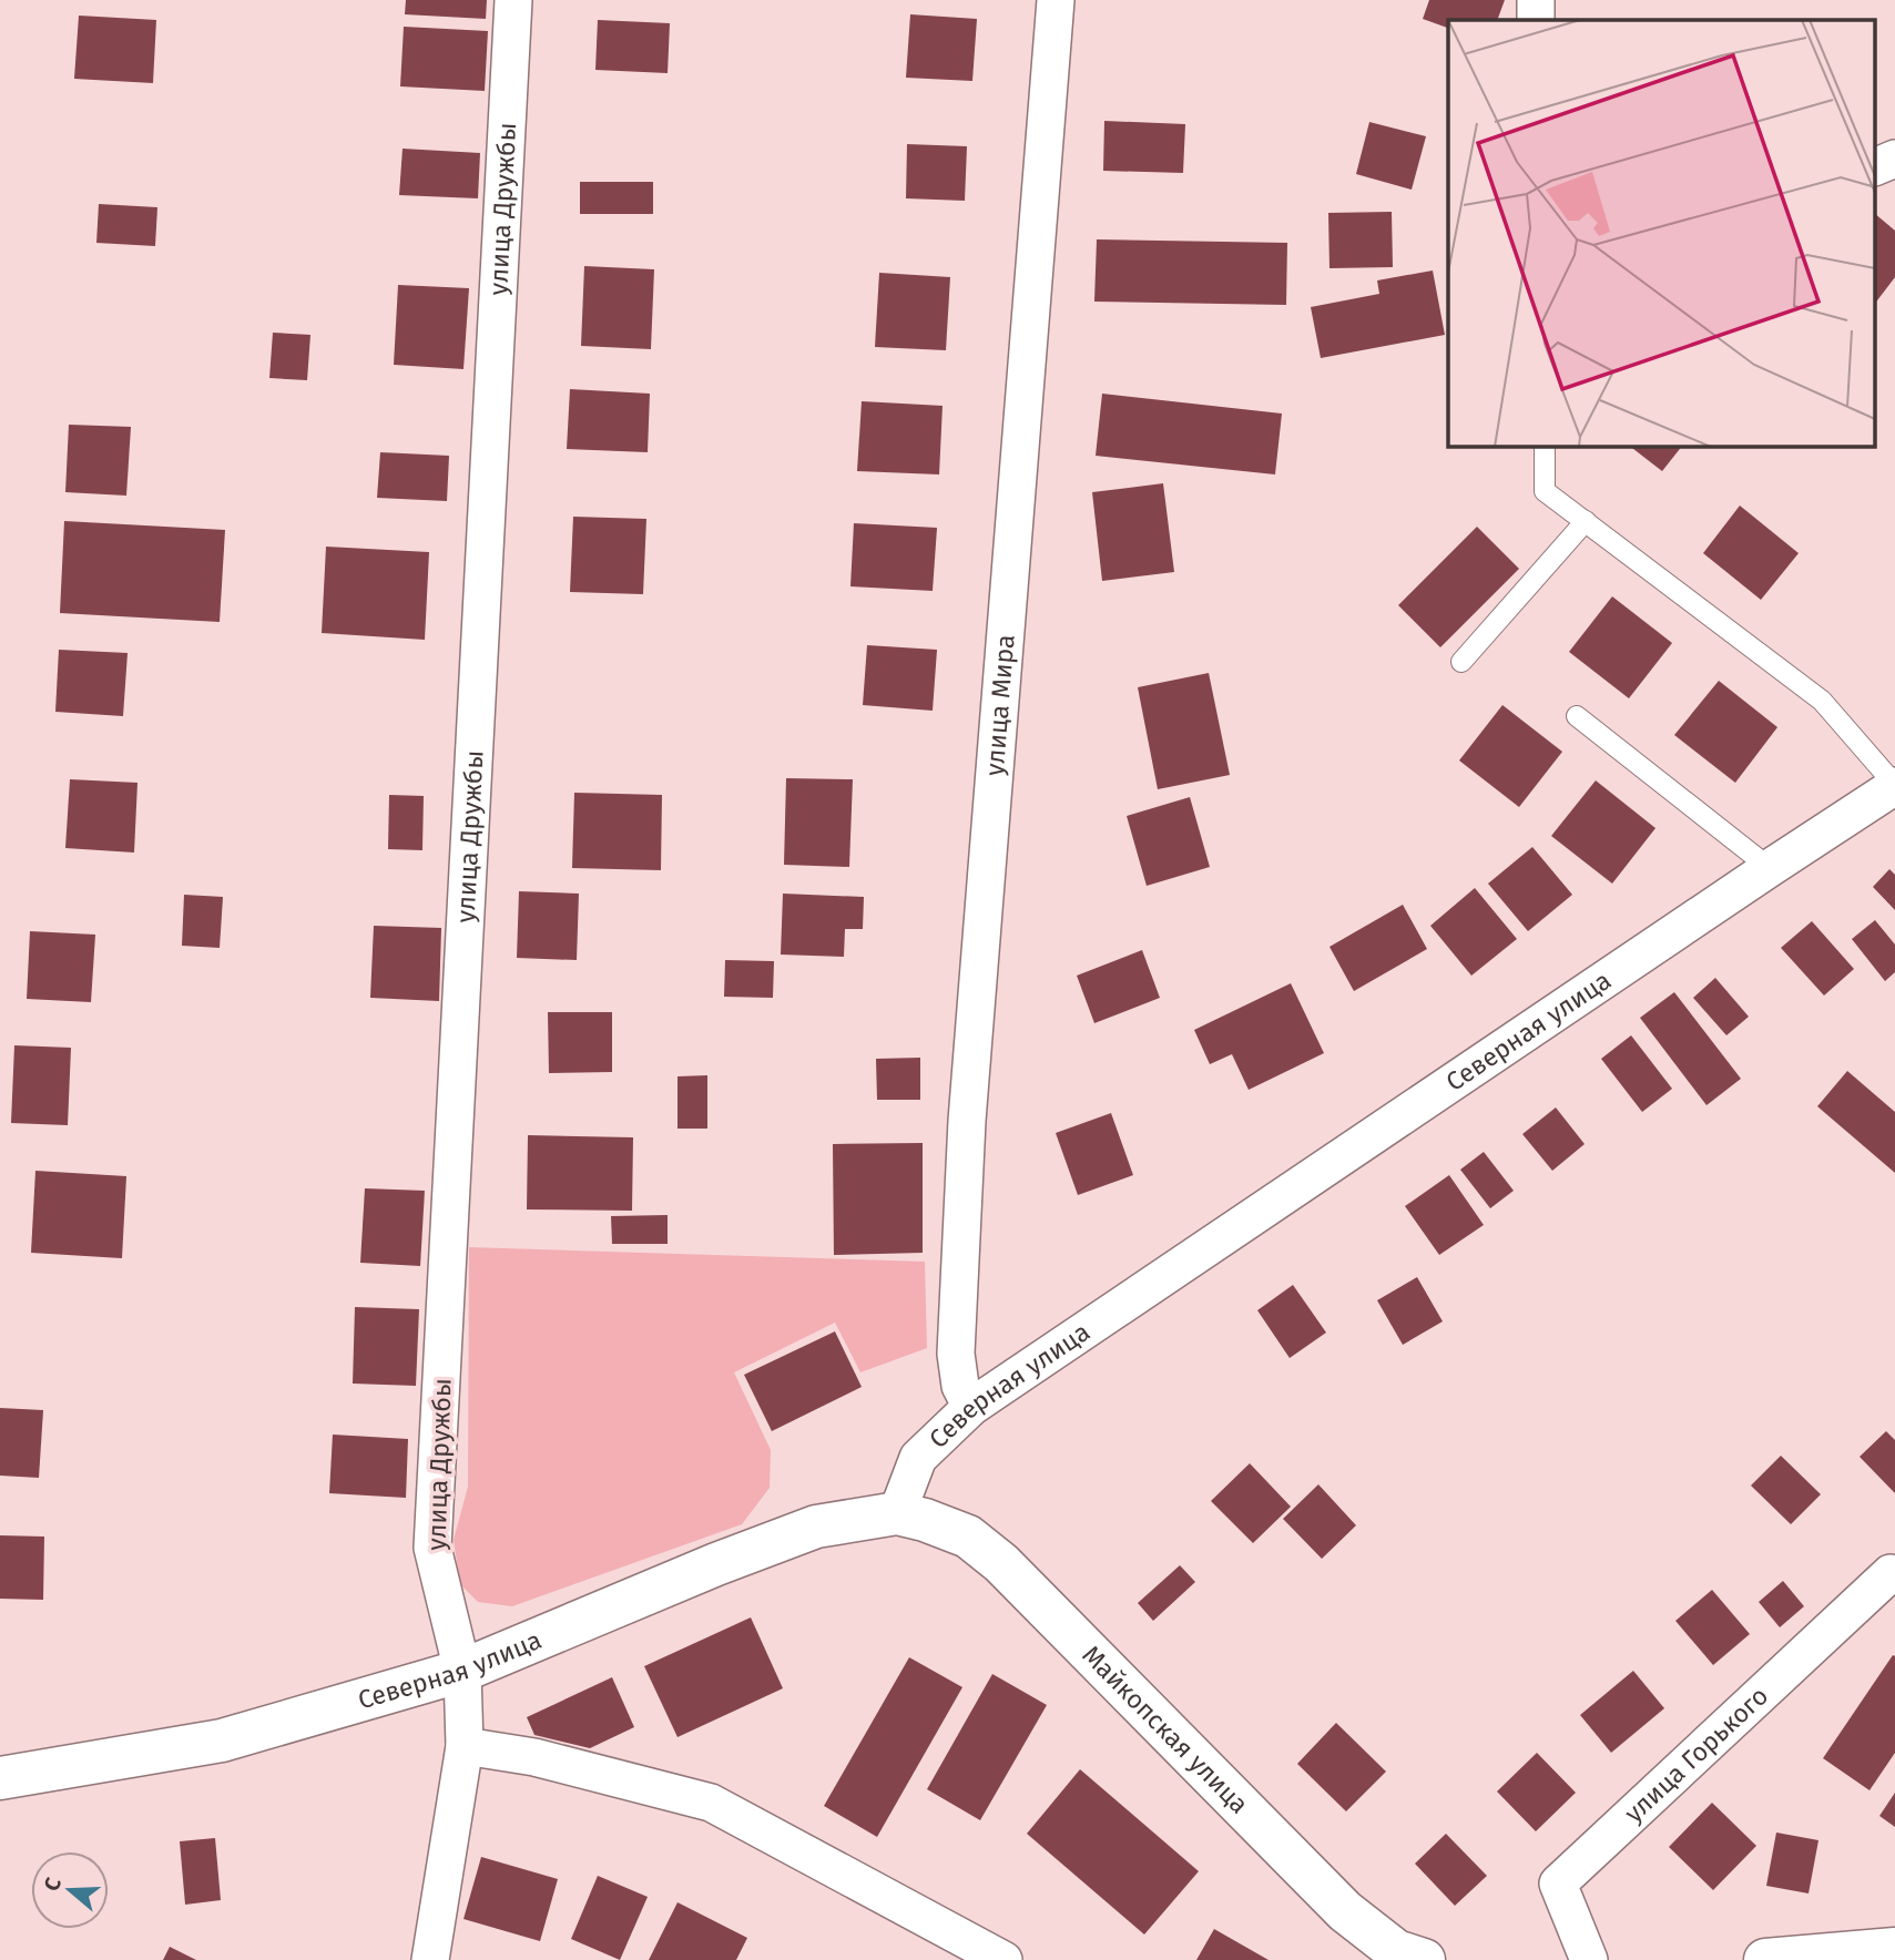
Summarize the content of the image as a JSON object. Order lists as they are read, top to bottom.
{
  "streets": {
    "street": [
      "улица Дружбы",
      "улица Мира",
      "Северная улица",
      "Майкопская улица",
      "улица Горького"
    ]
  },
  "crossings": [
    ["улица Дружбы", "Северная улица"],
    ["улица Мира", "Северная улица"],
    ["Северная улица", "Майкопская улица"]
  ],
  "north": "left"
}
